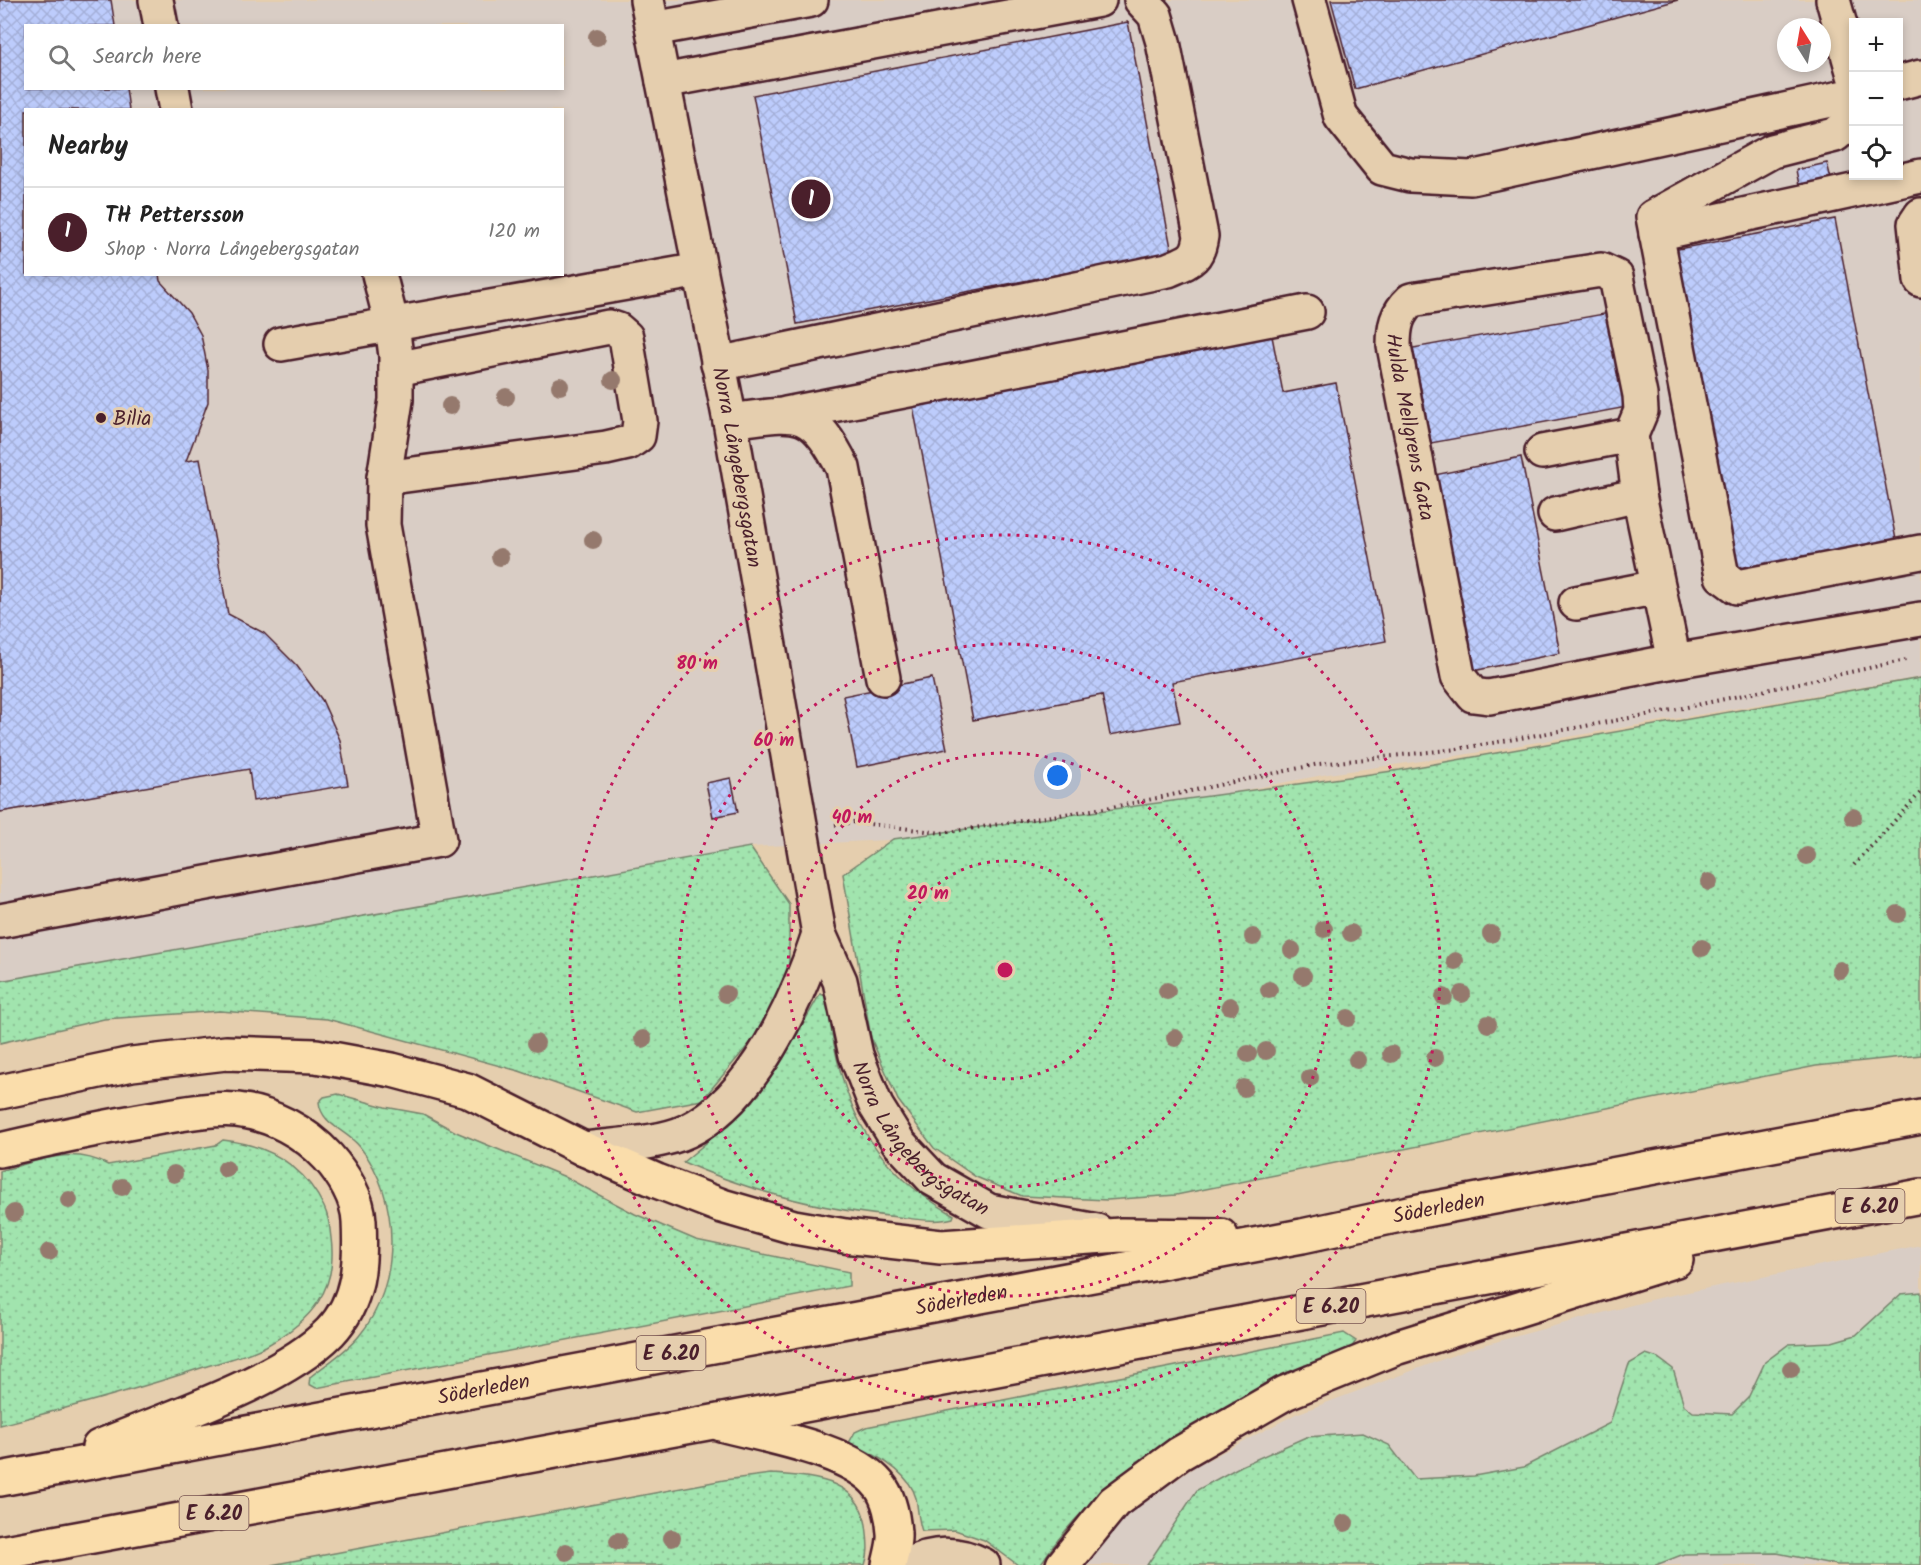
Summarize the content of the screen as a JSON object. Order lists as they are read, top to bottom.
{
  "streets": {
    "highway": ["E 6.20", "Söderleden"],
    "street": ["Hulda Mellgrens Gata", "Norra Långebergsgatan"]
  },
  "places": ["Bilia"],
  "north": "top",
  "page": {
    "map_buttons": ["+", "−"],
    "search": "Search here",
    "heading": "Nearby",
    "pins": "1",
    "list": [
      {
        "mark": "1",
        "name": "TH Pettersson",
        "note": "Shop · Norra Långebergsgatan",
        "value": "120 m"
      }
    ]
  },
  "rings": [
    "80 m",
    "60 m",
    "40 m",
    "20 m"
  ]
}
